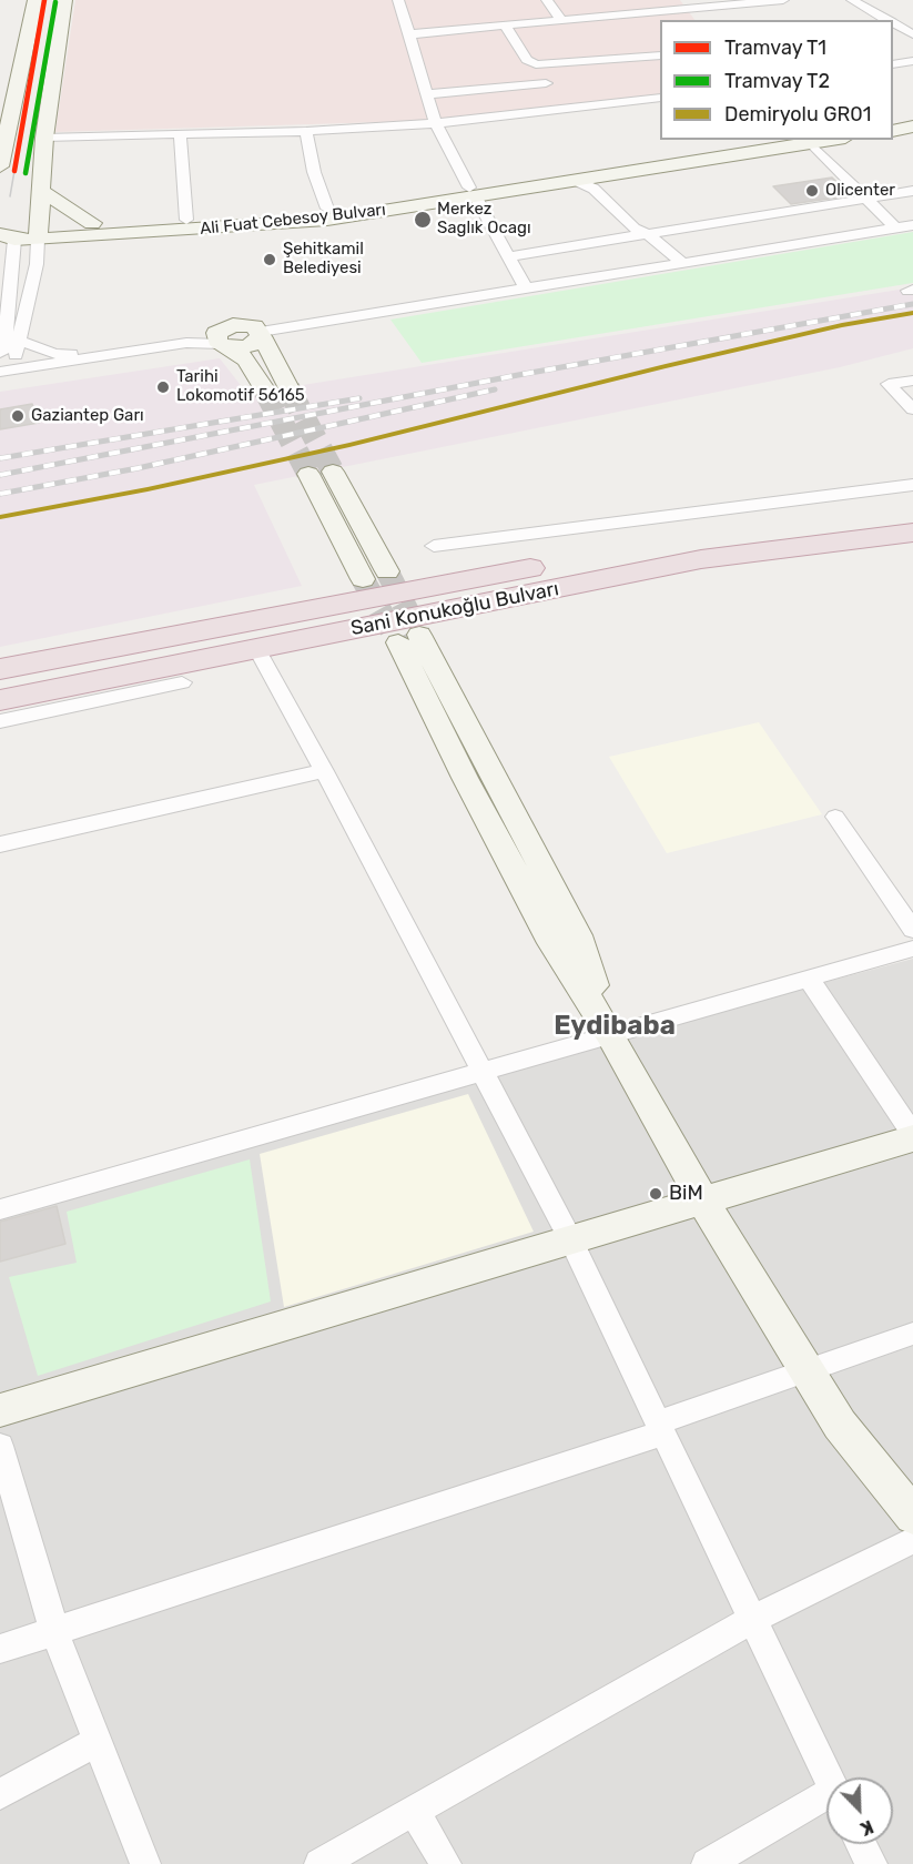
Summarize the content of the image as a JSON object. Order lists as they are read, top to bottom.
{
  "streets": {
    "highway": ["Sani Konukoğlu Bulvarı"],
    "street": ["Ali Fuat Cebesoy Bulvarı"]
  },
  "districts": ["Eydibaba"],
  "places": [
    "Olicenter",
    "Merkez Saglık Ocagı",
    "Şehitkamil Belediyesi",
    "Tarihi Lokomotif 56165",
    "Gaziantep Garı",
    "BiM"
  ],
  "lines": ["tram line T1", "tram line T2", "rail line GR01"],
  "legend": ["Tramvay T1", "Tramvay T2", "Demiryolu GR01"],
  "north": "bottom right"
}
